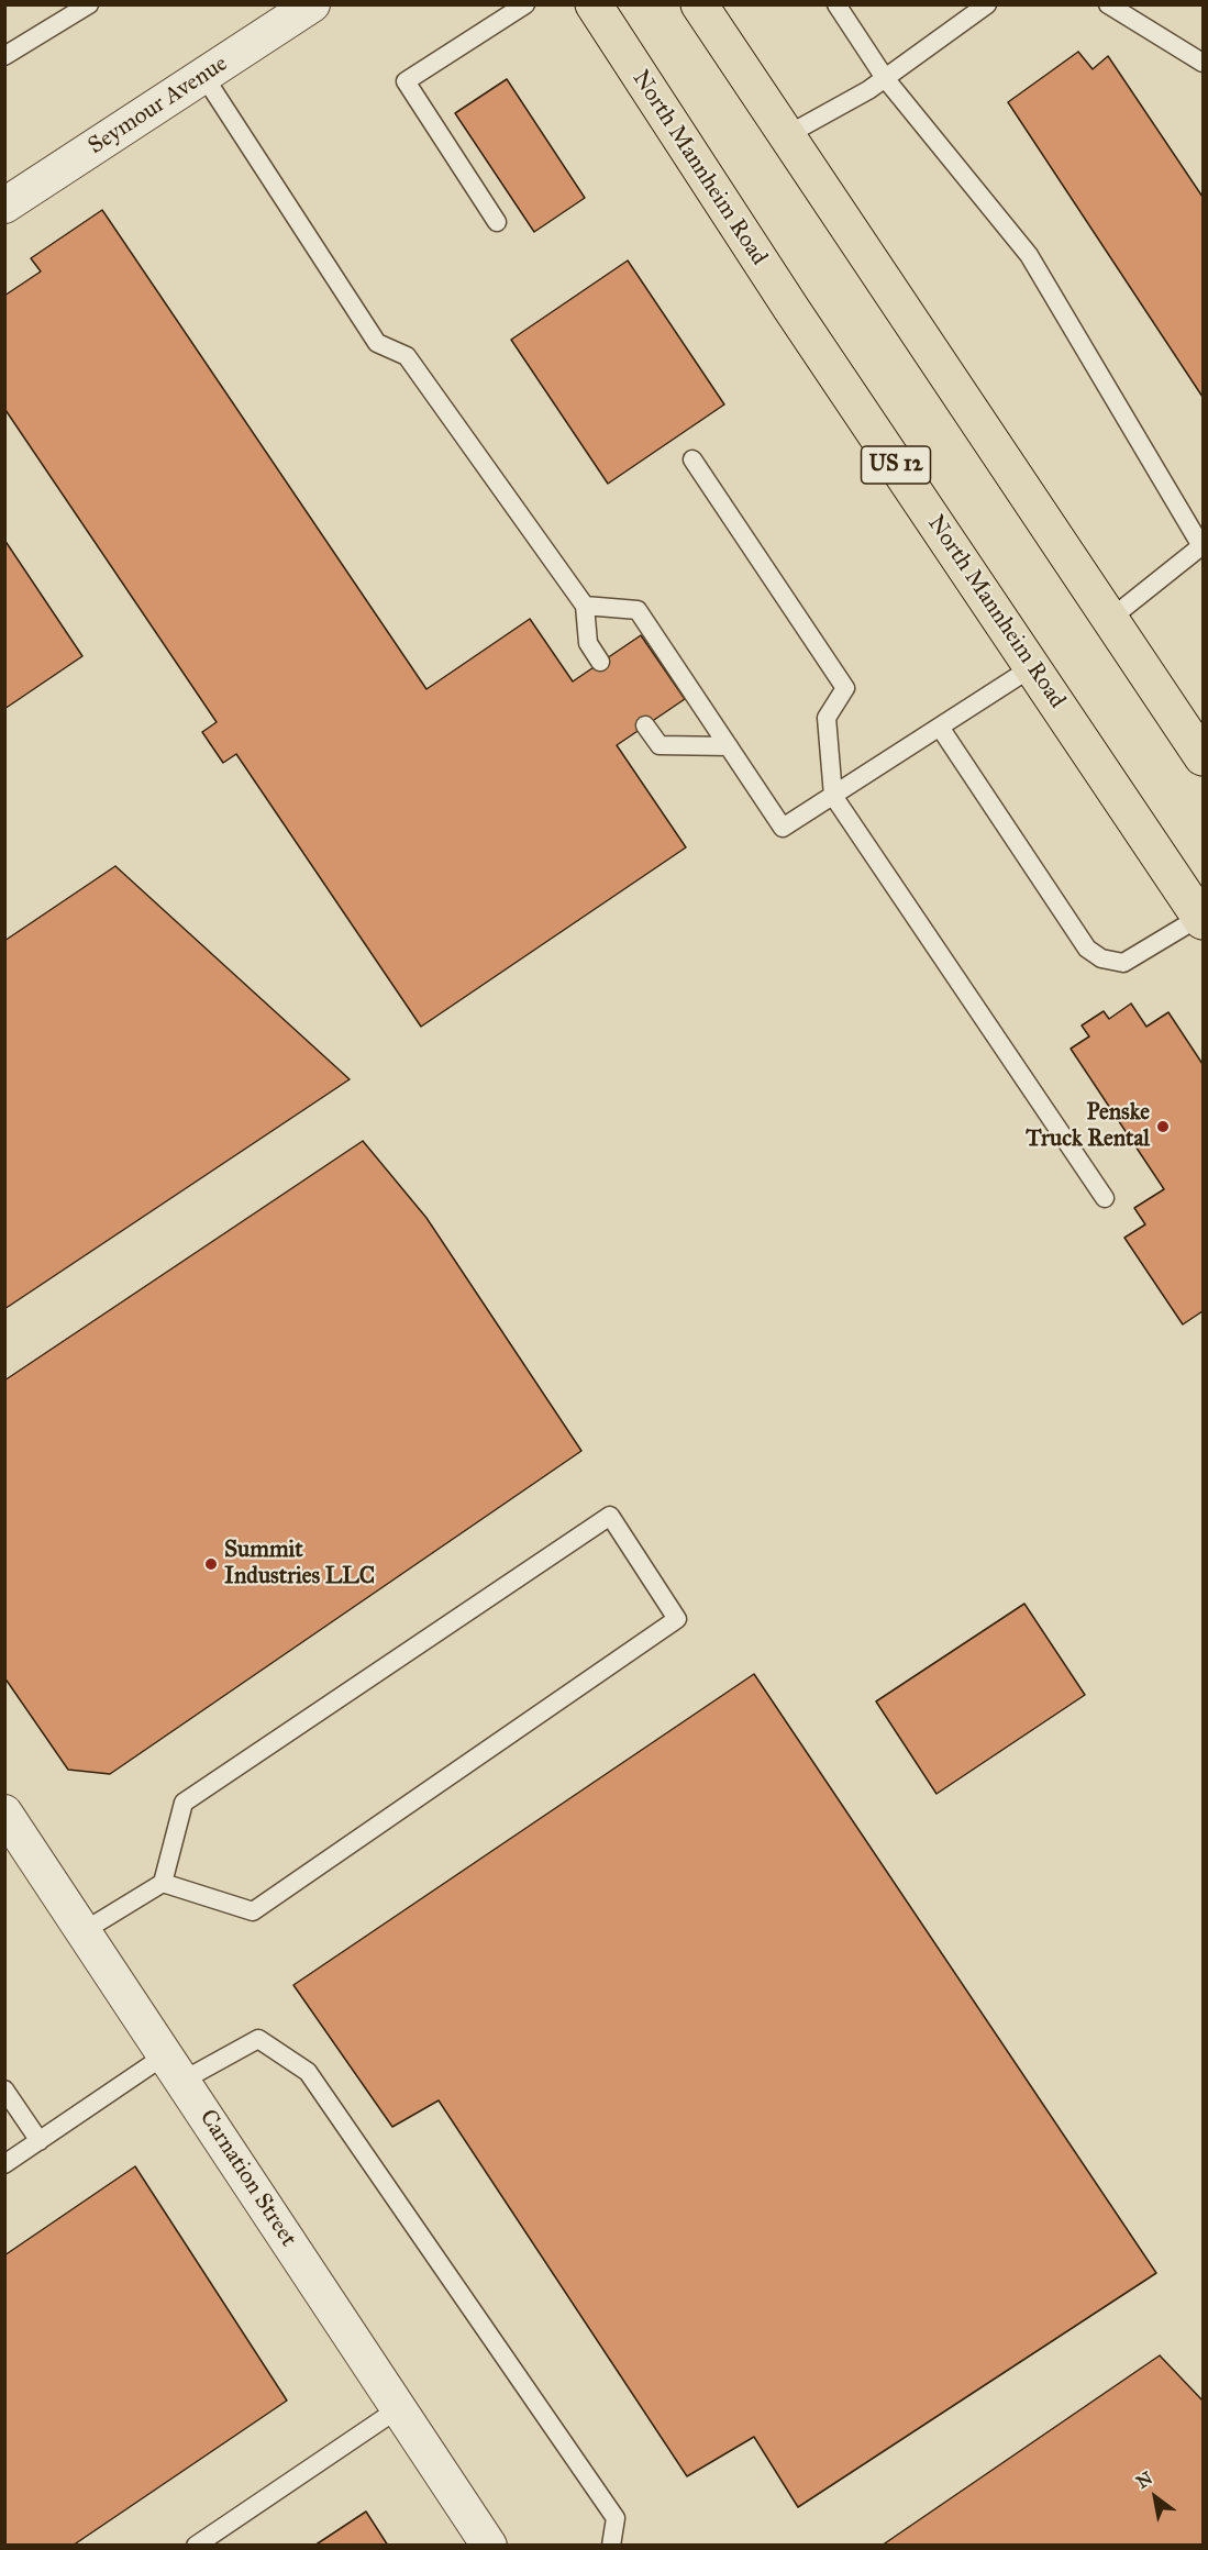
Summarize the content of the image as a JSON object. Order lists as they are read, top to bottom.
{
  "streets": {
    "main road": ["North Mannheim Road", "US 12"],
    "street": ["Seymour Avenue", "Carnation Street"]
  },
  "places": ["Penske Truck Rental", "Summit Industries LLC"],
  "north": "top left"
}
